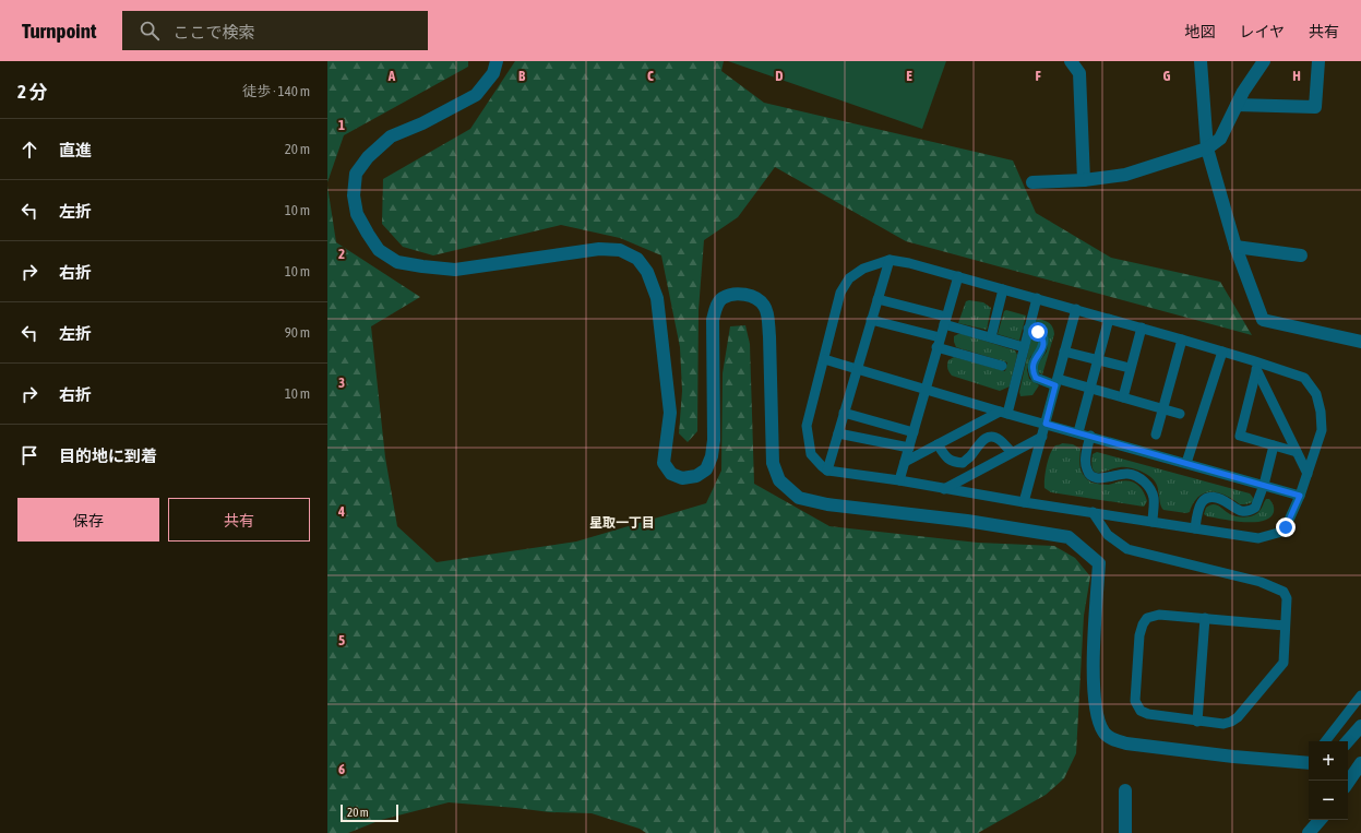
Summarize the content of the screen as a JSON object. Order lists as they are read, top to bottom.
{
  "districts": ["星取一丁目"],
  "scale_bar": "20 m",
  "page": {
    "header": "Turnpoint",
    "search": "ここで検索",
    "nav": ["地図", "レイヤ", "共有"],
    "heading": ["2 分", "徒歩 · 140 m"],
    "list": [
      ["直進", "20 m"],
      ["左折", "10 m"],
      ["右折", "10 m"],
      ["左折", "90 m"],
      ["右折", "10 m"],
      "目的地に到着"
    ],
    "buttons": ["保存", "共有"],
    "map_buttons": ["+", "−"],
    "scale": "20 m"
  },
  "grid": {
    "columns": [
      "A",
      "B",
      "C",
      "D",
      "E",
      "F",
      "G",
      "H"
    ],
    "rows": [
      "1",
      "2",
      "3",
      "4",
      "5",
      "6"
    ]
  }
}
